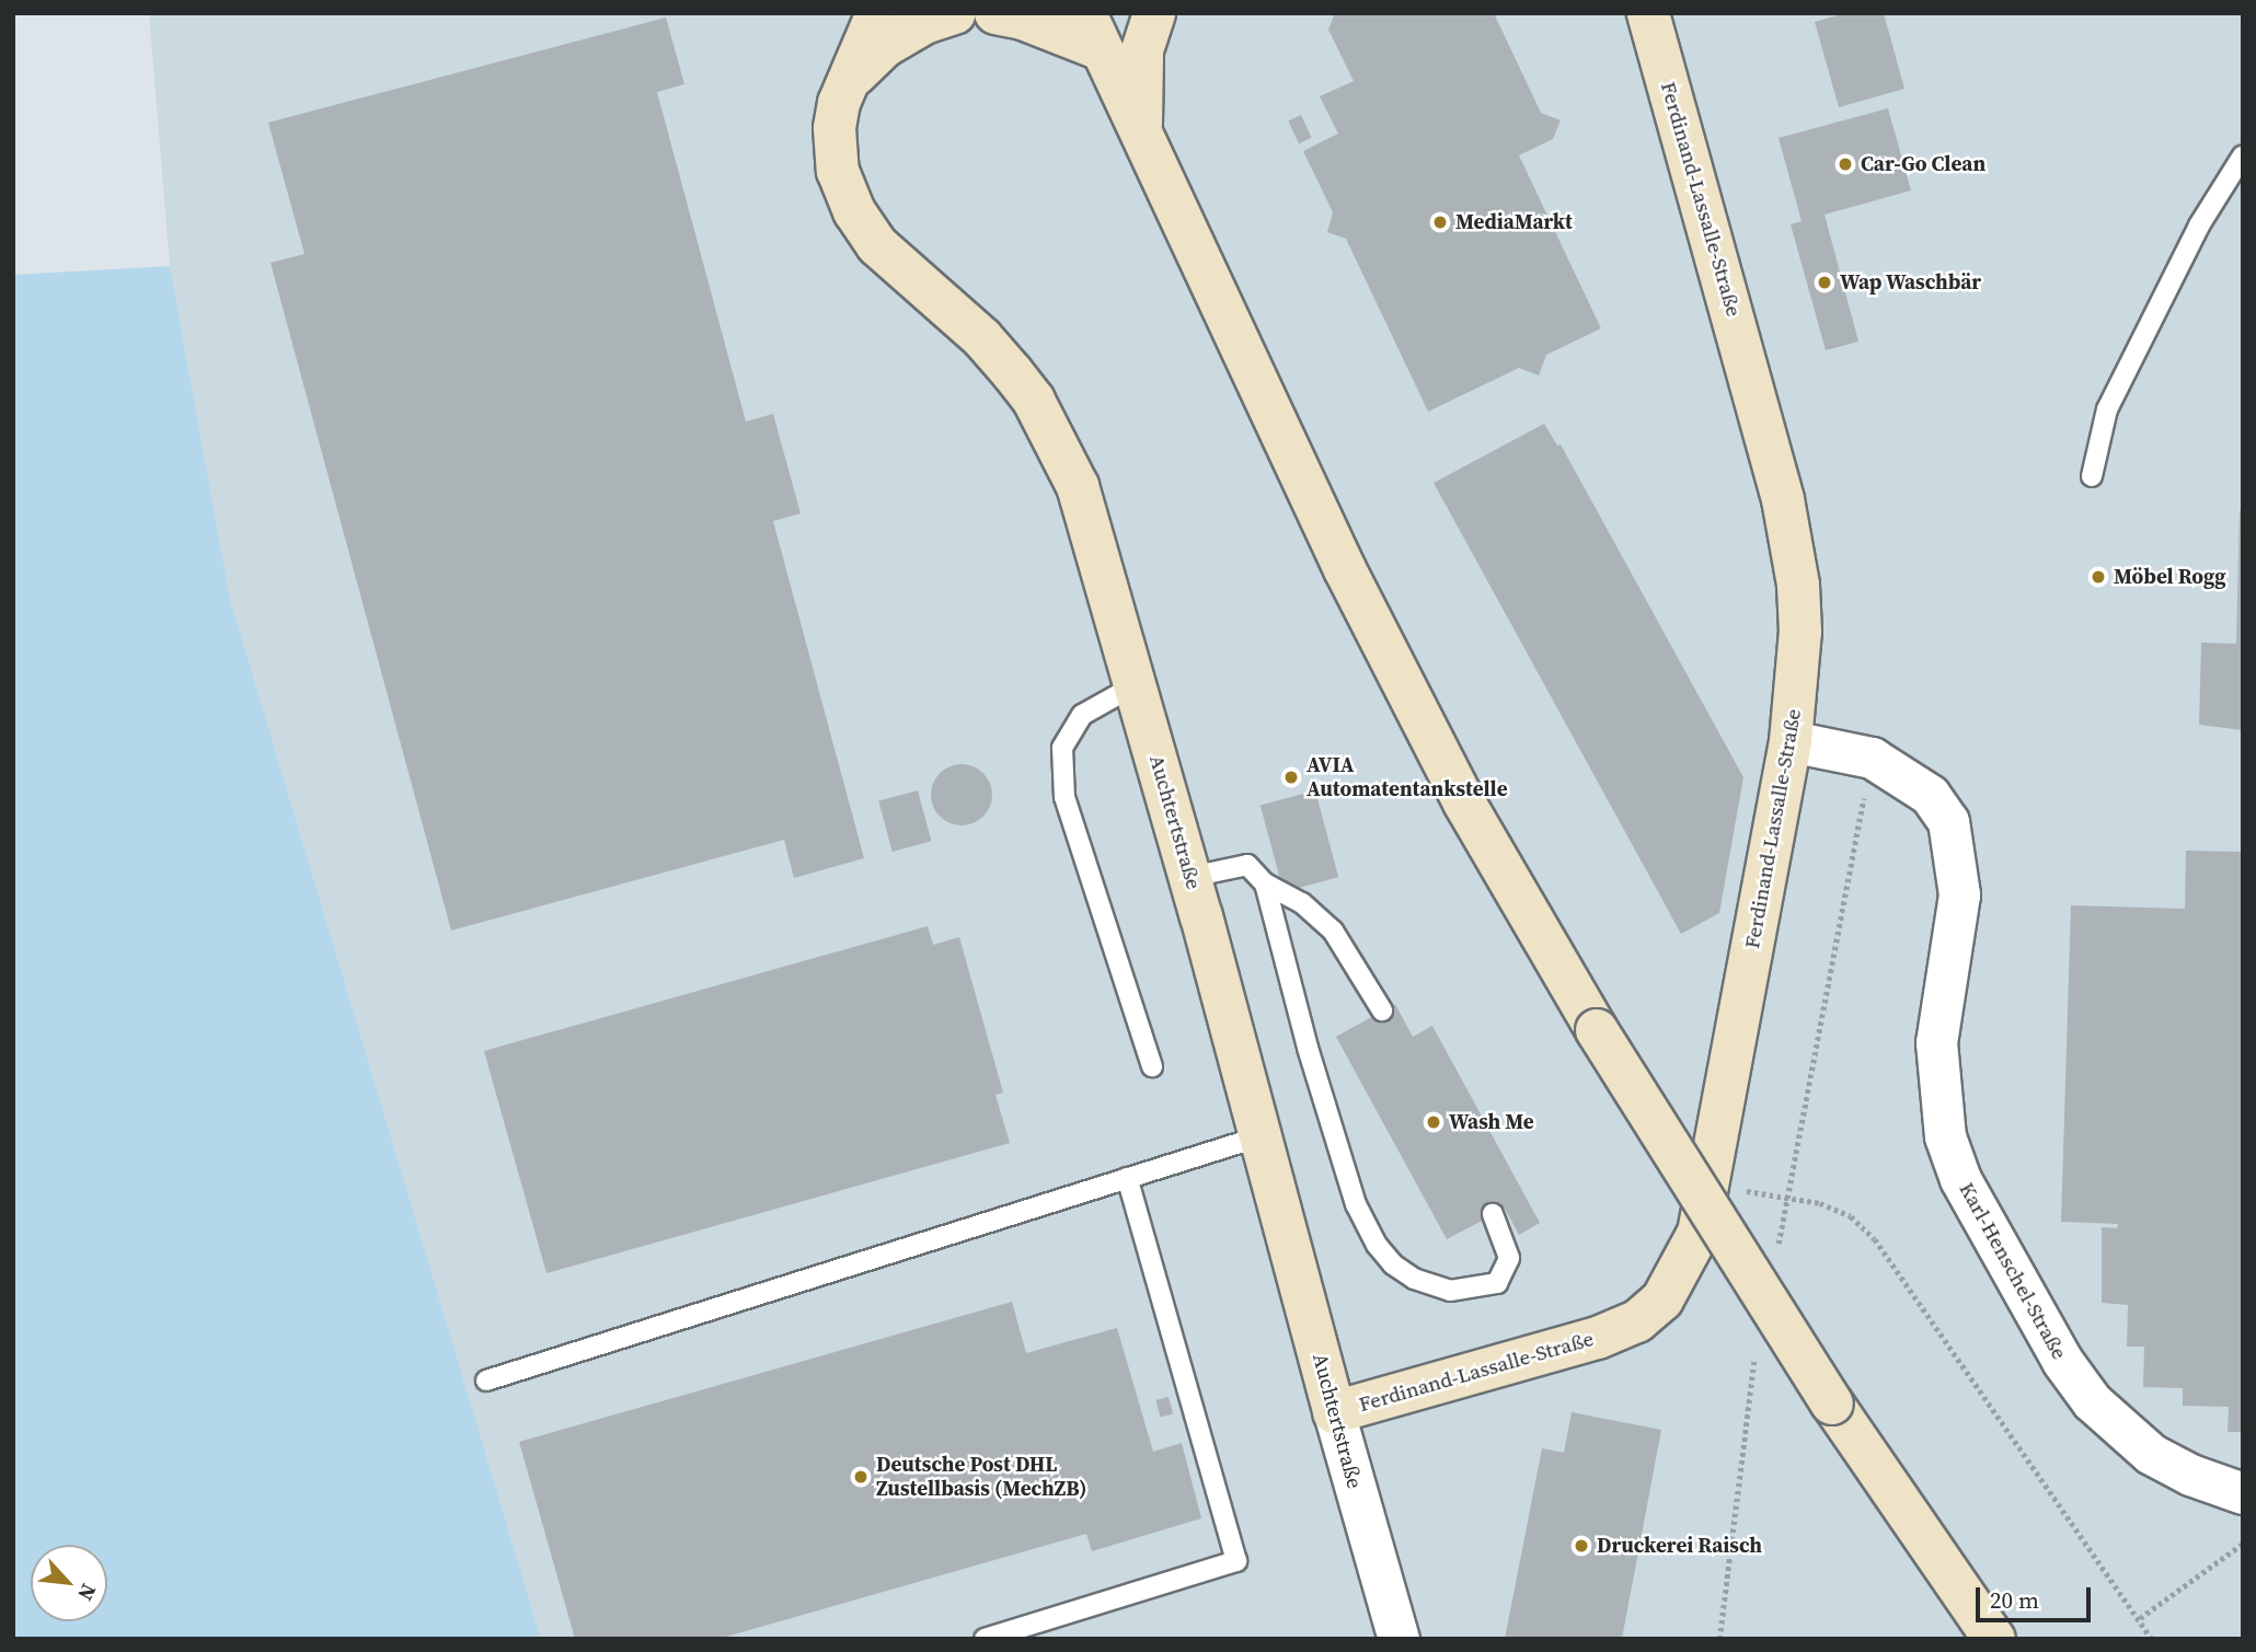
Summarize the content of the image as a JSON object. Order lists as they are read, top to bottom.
{
  "streets": {
    "street": ["Ferdinand-Lassalle-Straße", "Auchtertstraße", "Karl-Henschel-Straße"]
  },
  "crossings": [
    ["Ferdinand-Lassalle-Straße", "Auchtertstraße"],
    ["Ferdinand-Lassalle-Straße", "Karl-Henschel-Straße"]
  ],
  "places": [
    "Car-Go Clean",
    "MediaMarkt",
    "Wap Waschbär",
    "Möbel Rogg",
    "AVIA Automatentankstelle",
    "Wash Me",
    "Deutsche Post DHL Zustellbasis (MechZB)",
    "Druckerei Raisch"
  ],
  "scale_bar": "20 m",
  "north": "bottom right"
}
